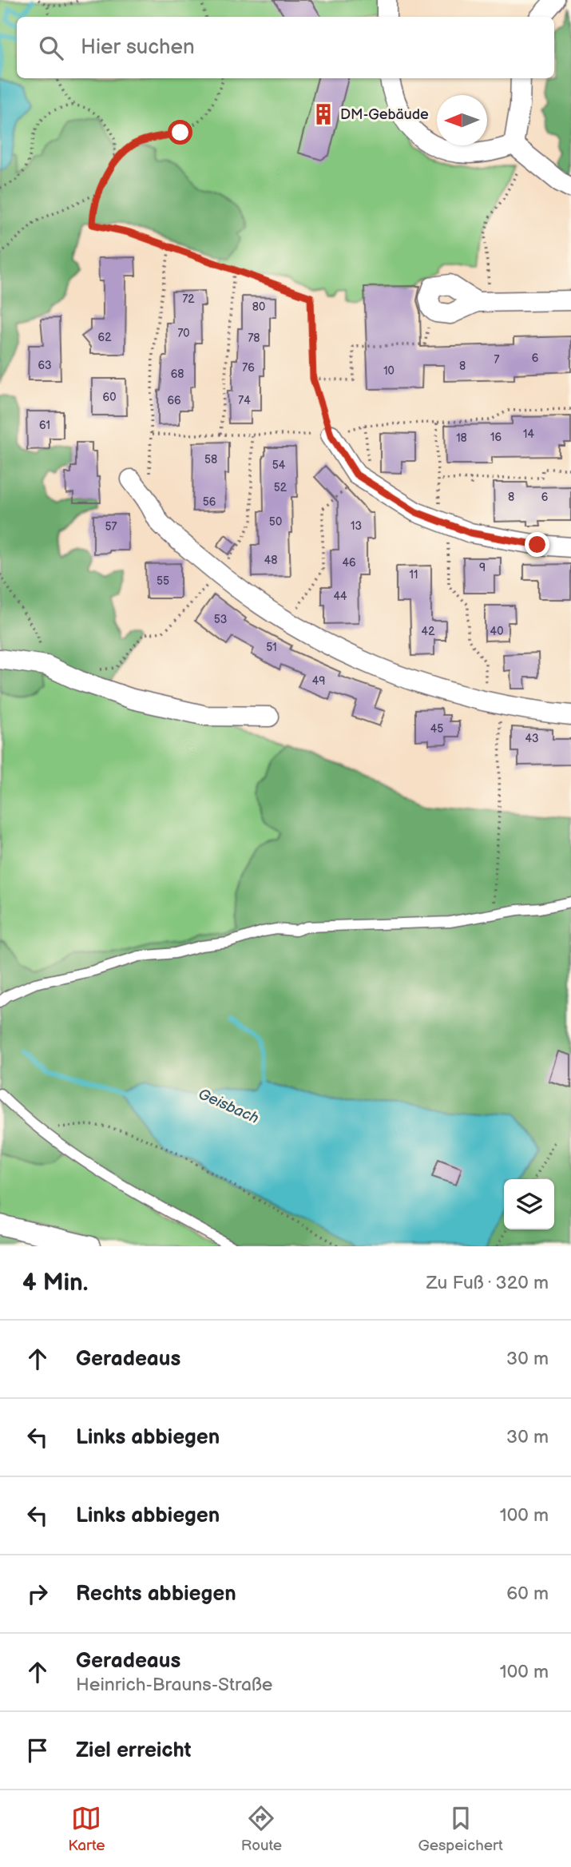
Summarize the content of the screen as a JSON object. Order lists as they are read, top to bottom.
{
  "water": ["Geisbach"],
  "places": {
    "building": ["DM-Gebäude"]
  },
  "house_numbers": [
    "72",
    "80",
    "70",
    "62",
    "78",
    "6",
    "7",
    "63",
    "8",
    "76",
    "10",
    "68",
    "60",
    "66",
    "74",
    "61",
    "14",
    "16",
    "18",
    "58",
    "54",
    "52",
    "8",
    "6",
    "56",
    "50",
    "13",
    "57",
    "48",
    "46",
    "9",
    "11",
    "55",
    "44",
    "53",
    "42",
    "40",
    "51",
    "49",
    "45",
    "43"
  ],
  "north": "left",
  "page": {
    "search": "Hier suchen",
    "heading": ["4 Min.", "Zu Fuß · 320 m"],
    "list": [
      ["Geradeaus", "30 m"],
      ["Links abbiegen", "30 m"],
      ["Links abbiegen", "100 m"],
      ["Rechts abbiegen", "60 m"],
      ["Geradeaus", "Heinrich-Brauns-Straße", "100 m"],
      "Ziel erreicht"
    ],
    "nav": ["Karte", "Route", "Gespeichert"]
  }
}
